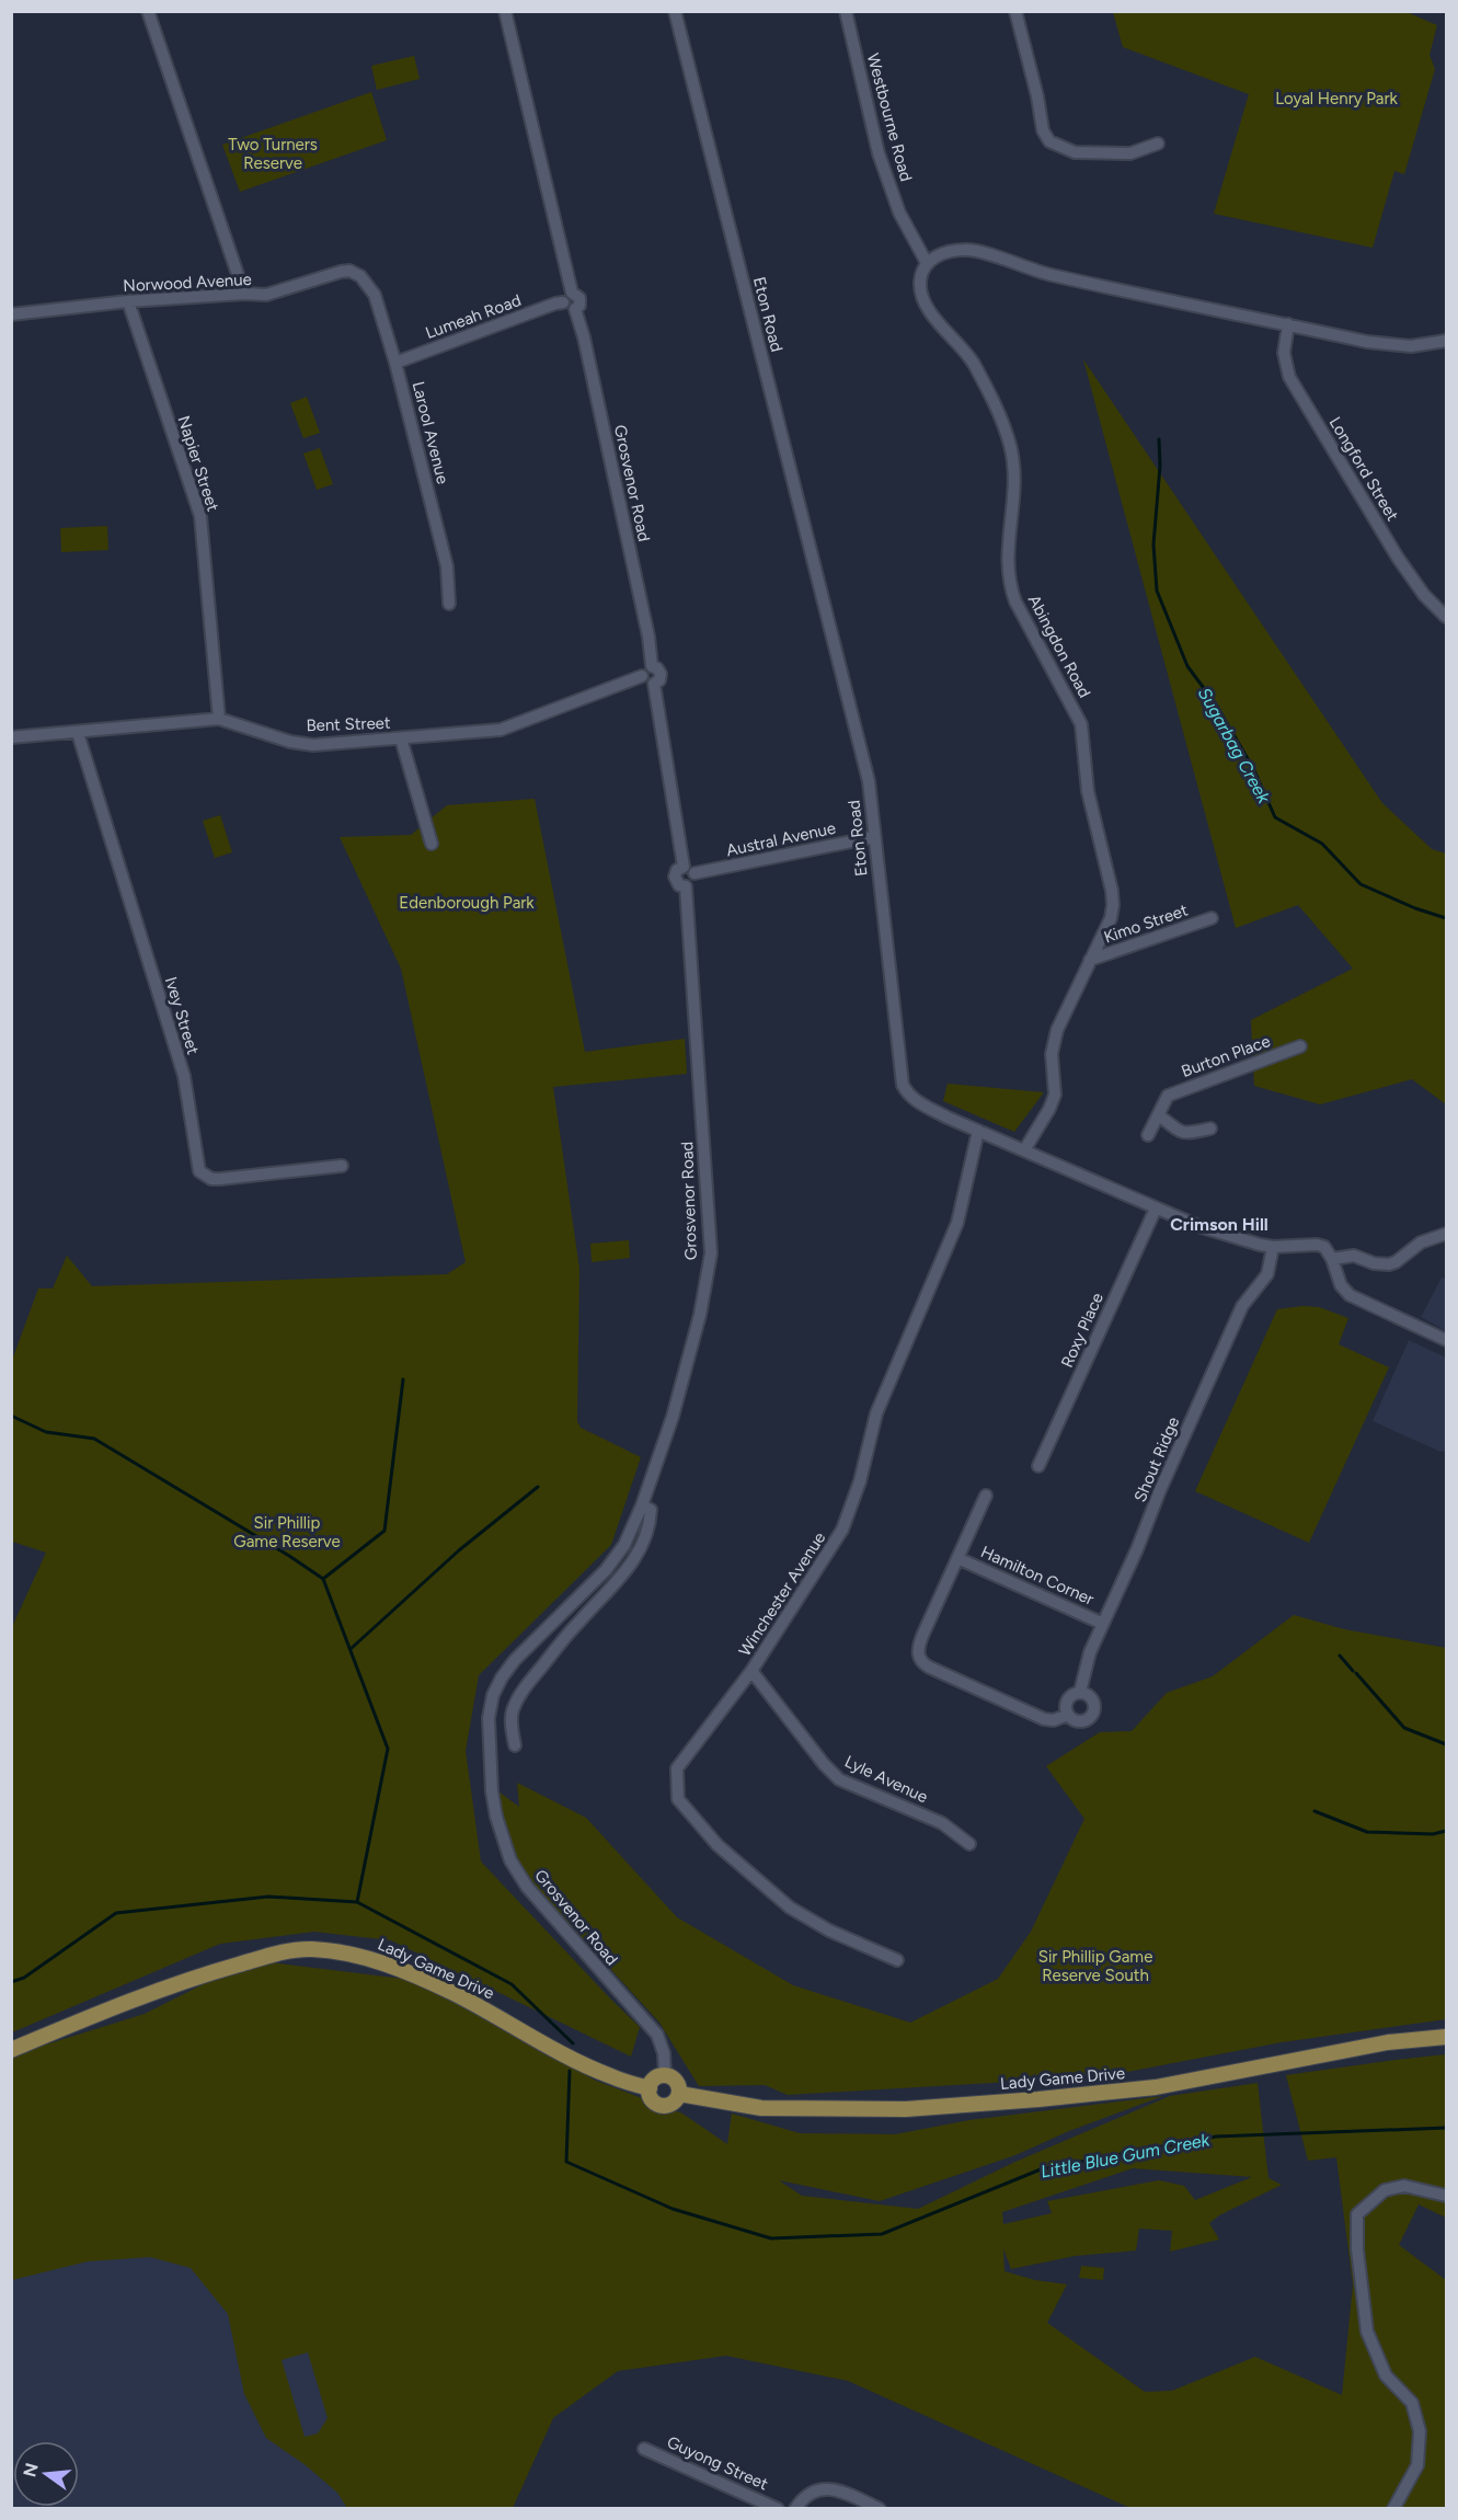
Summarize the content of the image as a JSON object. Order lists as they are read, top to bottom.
{
  "streets": {
    "main road": ["Lady Game Drive"],
    "street": [
      "Westbourne Road",
      "Norwood Avenue",
      "Eton Road",
      "Lumeah Road",
      "Larool Avenue",
      "Napier Street",
      "Longford Street",
      "Grosvenor Road",
      "Abingdon Road",
      "Bent Street",
      "Austral Avenue",
      "Kimo Street",
      "Ivey Street",
      "Burton Place",
      "Roxy Place",
      "Shout Ridge",
      "Hamilton Corner",
      "Winchester Avenue",
      "Lyle Avenue",
      "Guyong Street"
    ]
  },
  "crossings": [
    ["Westbourne Road", "Abingdon Road"],
    ["Norwood Avenue", "Larool Avenue"],
    ["Norwood Avenue", "Napier Street"],
    ["Eton Road", "Abingdon Road"],
    ["Eton Road", "Austral Avenue"],
    ["Eton Road", "Roxy Place"],
    ["Eton Road", "Shout Ridge"],
    ["Eton Road", "Winchester Avenue"],
    ["Lumeah Road", "Larool Avenue"],
    ["Lumeah Road", "Grosvenor Road"],
    ["Napier Street", "Bent Street"],
    ["Grosvenor Road", "Bent Street"],
    ["Grosvenor Road", "Austral Avenue"],
    ["Grosvenor Road", "Lady Game Drive"],
    ["Abingdon Road", "Kimo Street"],
    ["Bent Street", "Ivey Street"],
    ["Shout Ridge", "Hamilton Corner"],
    ["Winchester Avenue", "Lyle Avenue"]
  ],
  "districts": ["Crimson Hill"],
  "water": ["Sugarbag Creek", "Little Blue Gum Creek"],
  "parks": [
    "Loyal Henry Park",
    "Two Turners Reserve",
    "Edenborough Park",
    "Sir Phillip Game Reserve",
    "Sir Phillip Game Reserve South"
  ],
  "north": "left"
}
